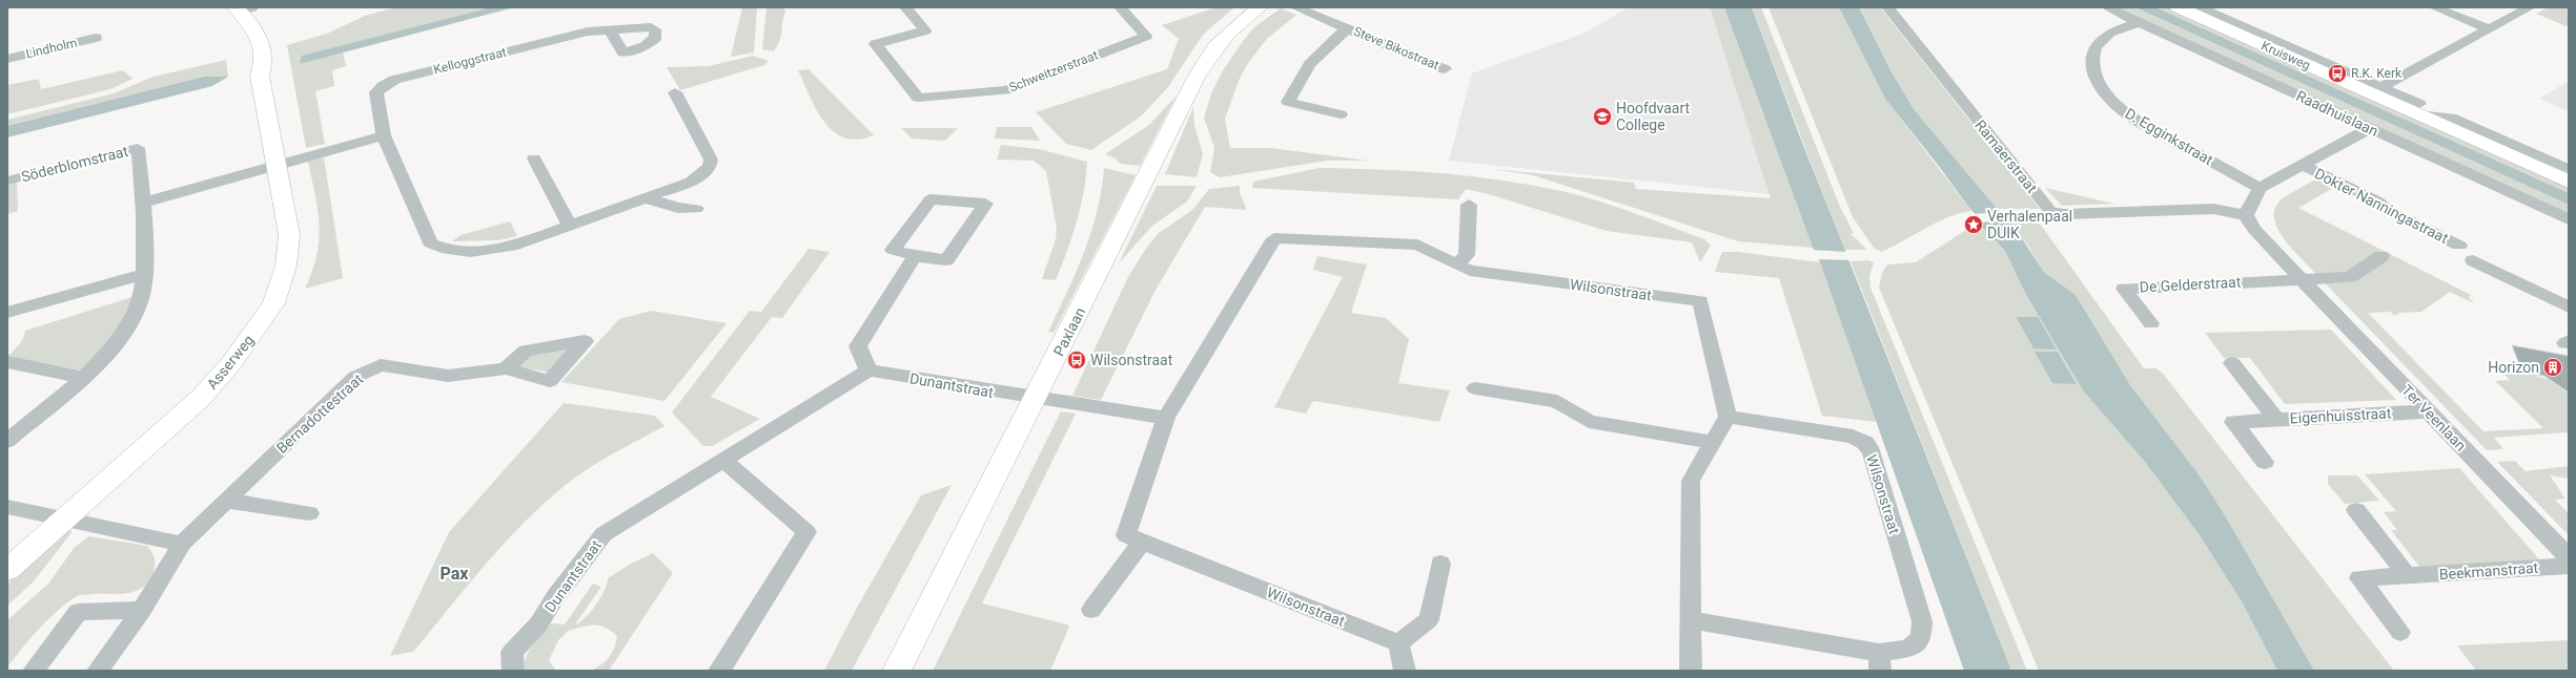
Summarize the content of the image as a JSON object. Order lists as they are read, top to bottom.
{
  "streets": {
    "street": [
      "Lindholm",
      "Steve Bikostraat",
      "Kruisweg",
      "Kelloggstraat",
      "Schweitzerstraat",
      "Raadhuislaan",
      "D. Egginkstraat",
      "Ramaerstraat",
      "Söderblomstraat",
      "Dokter Nanningastraat",
      "De Gelderstraat",
      "Wilsonstraat",
      "Paxlaan",
      "Asserweg",
      "Dunantstraat",
      "Bernadottestraat",
      "Eigenhuisstraat",
      "Ter Veenlaan",
      "Beekmanstraat"
    ]
  },
  "crossings": [
    ["Raadhuislaan", "D. Egginkstraat"],
    ["Ramaerstraat", "Ter Veenlaan"],
    ["De Gelderstraat", "Ter Veenlaan"],
    ["Paxlaan", "Dunantstraat"],
    ["Eigenhuisstraat", "Ter Veenlaan"]
  ],
  "districts": ["Pax"],
  "places": {
    "bus stop": ["R.K. Kerk", "Wilsonstraat"],
    "school or university": ["Hoofdvaart College"],
    "place": ["Verhalenpaal DUIK"],
    "building": ["Horizon"]
  }
}
